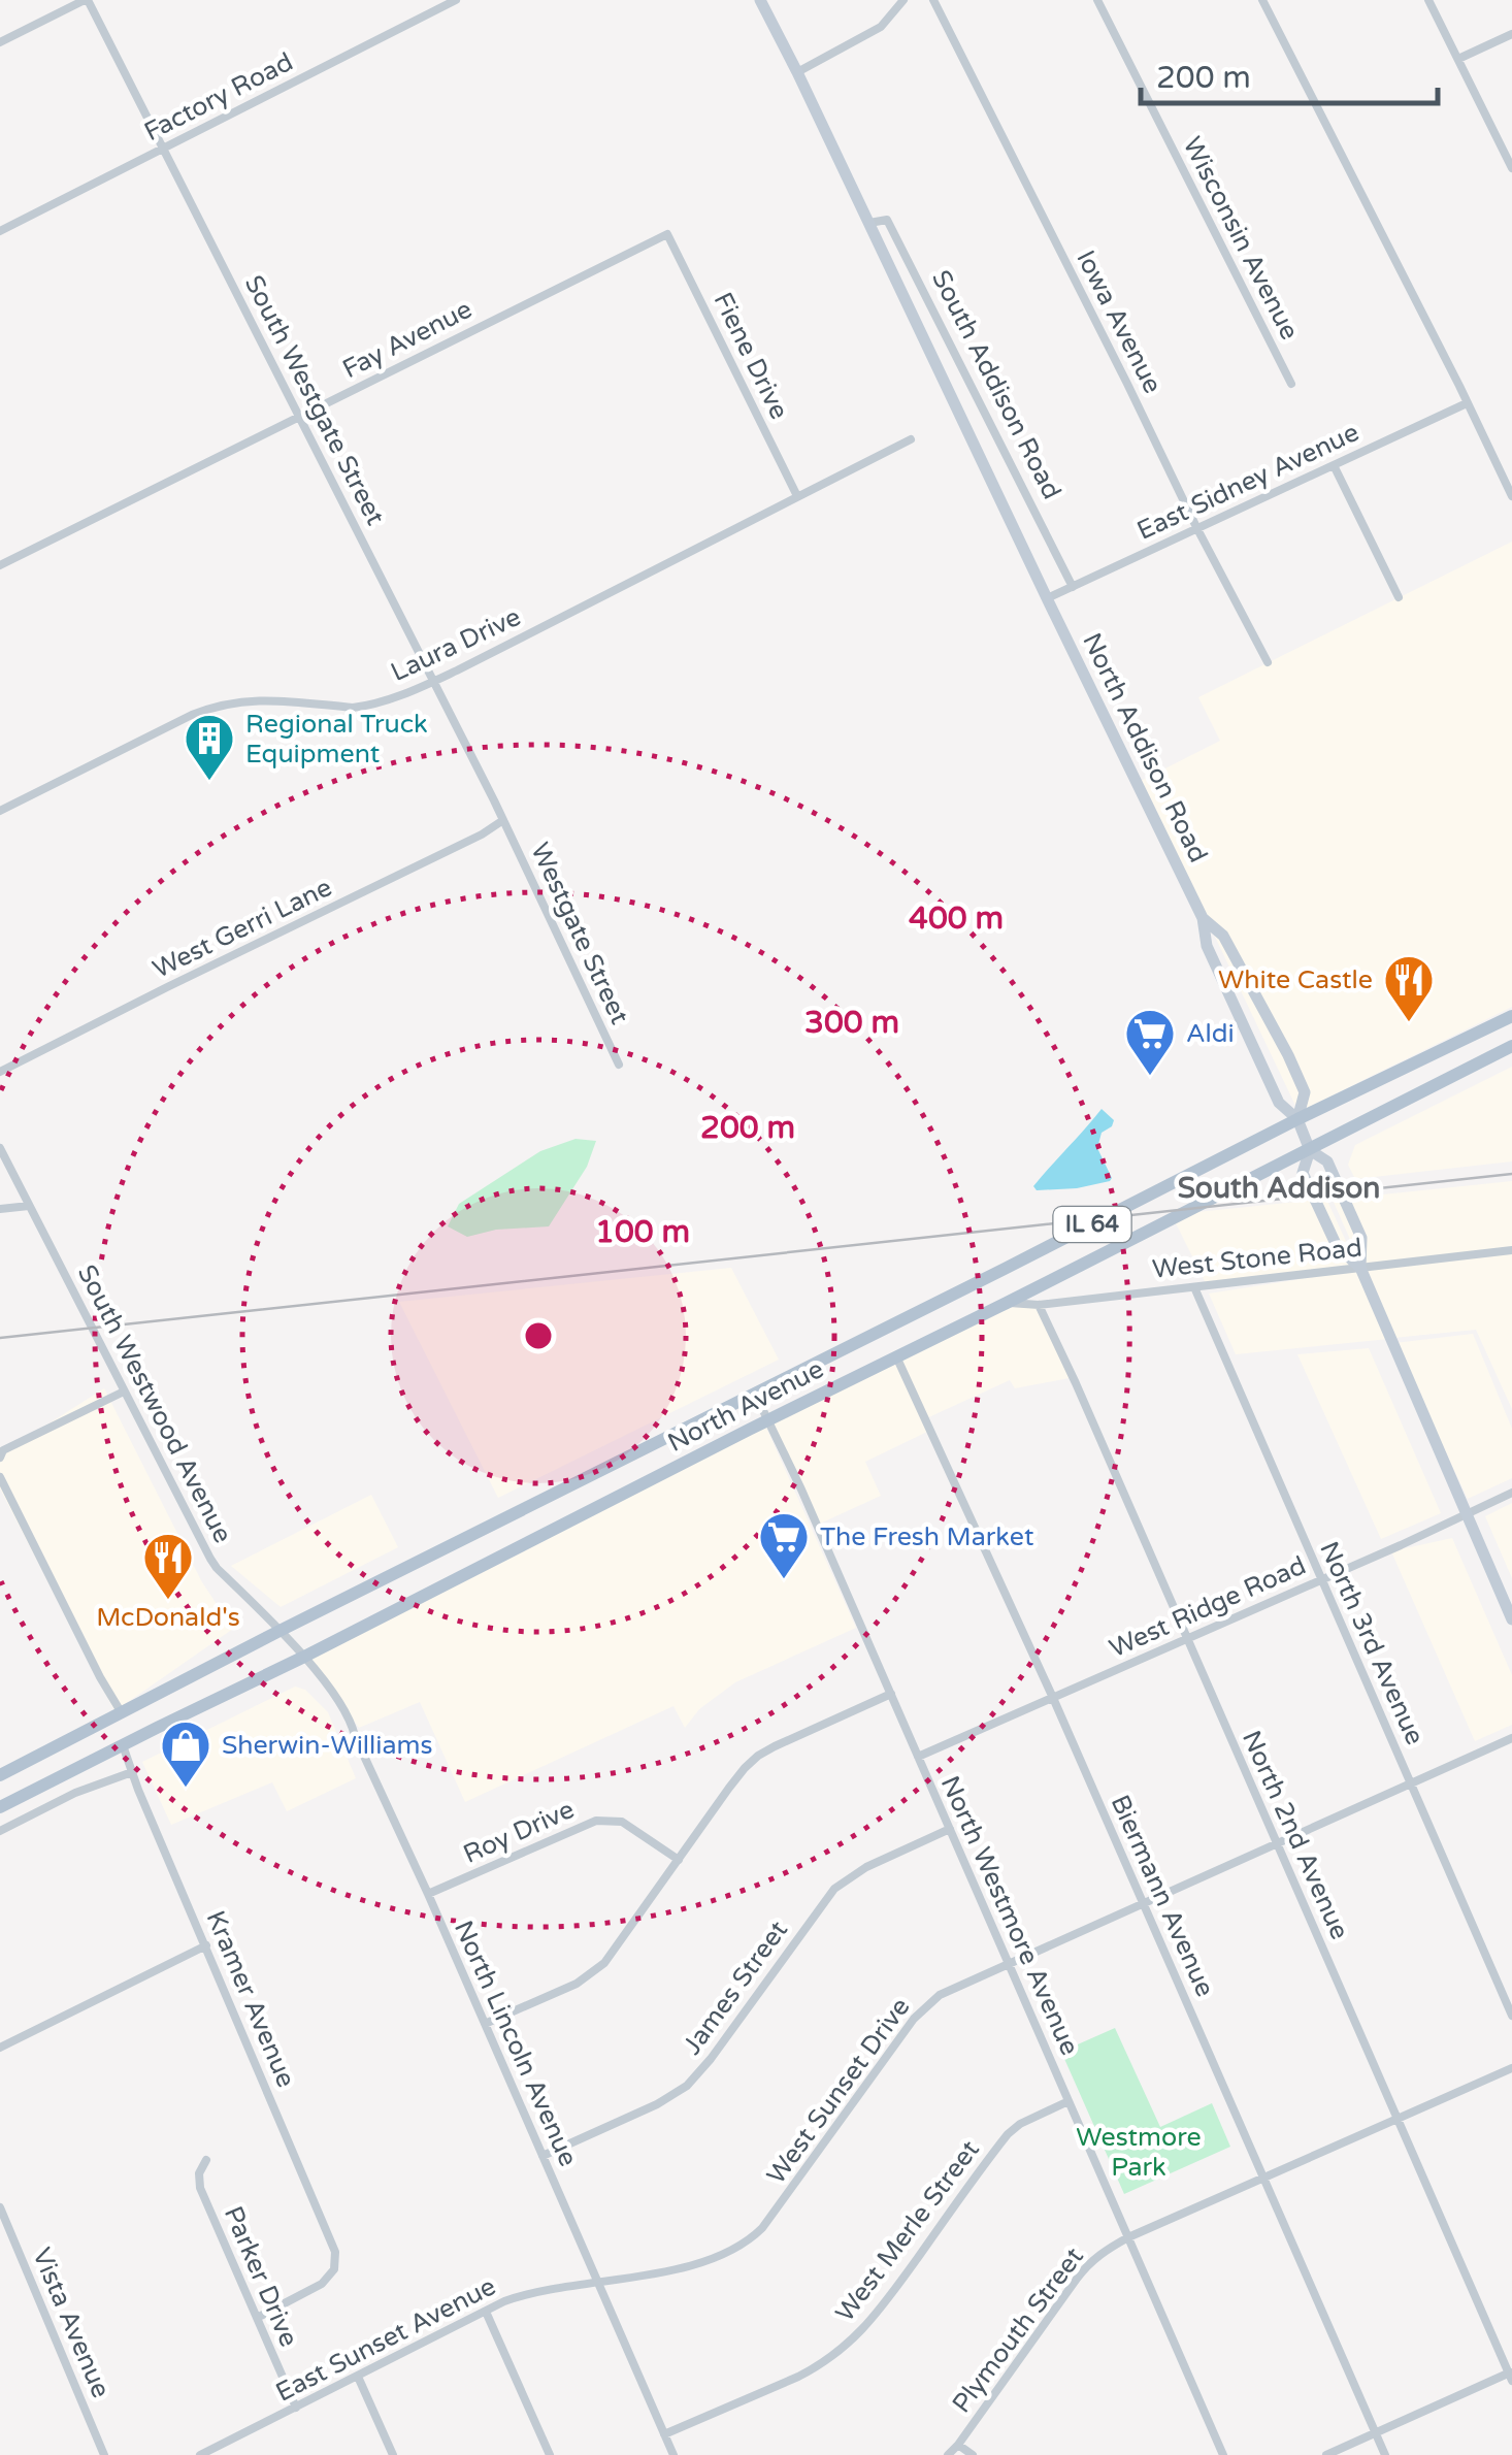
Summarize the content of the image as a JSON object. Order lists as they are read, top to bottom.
{
  "streets": {
    "main road": ["IL 64", "North Avenue"],
    "street": [
      "Factory Road",
      "Wisconsin Avenue",
      "Iowa Avenue",
      "Fay Avenue",
      "Fiene Drive",
      "South Addison Road",
      "South Westgate Street",
      "East Sidney Avenue",
      "Laura Drive",
      "North Addison Road",
      "West Gerri Lane",
      "Westgate Street",
      "West Stone Road",
      "South Westwood Avenue",
      "West Ridge Road",
      "North 3rd Avenue",
      "Roy Drive",
      "North 2nd Avenue",
      "Biermann Avenue",
      "North Westmore Avenue",
      "James Street",
      "Kramer Avenue",
      "North Lincoln Avenue",
      "West Sunset Drive",
      "West Merle Street",
      "Parker Drive",
      "Vista Avenue",
      "Plymouth Street",
      "East Sunset Avenue"
    ]
  },
  "crossings": [
    ["Factory Road", "South Westgate Street"],
    ["Iowa Avenue", "East Sidney Avenue"],
    ["Fay Avenue", "Fiene Drive"],
    ["Fay Avenue", "South Westgate Street"],
    ["Fiene Drive", "Laura Drive"],
    ["South Addison Road", "East Sidney Avenue"],
    ["South Addison Road", "North Addison Road"],
    ["South Westgate Street", "Laura Drive"],
    ["South Westgate Street", "West Gerri Lane"],
    ["South Westgate Street", "Westgate Street"],
    ["East Sidney Avenue", "North Addison Road"],
    ["North Addison Road", "West Stone Road"],
    ["North Addison Road", "North Avenue"],
    ["North Addison Road", "West Ridge Road"],
    ["West Gerri Lane", "Westgate Street"],
    ["West Stone Road", "North Avenue"],
    ["West Stone Road", "North 3rd Avenue"],
    ["West Stone Road", "North 2nd Avenue"],
    ["South Westwood Avenue", "North Avenue"],
    ["South Westwood Avenue", "North Lincoln Avenue"],
    ["North Avenue", "Biermann Avenue"],
    ["North Avenue", "North Westmore Avenue"],
    ["North Avenue", "Kramer Avenue"],
    ["North Avenue", "North Lincoln Avenue"],
    ["West Ridge Road", "North 3rd Avenue"],
    ["West Ridge Road", "North 2nd Avenue"],
    ["West Ridge Road", "Biermann Avenue"],
    ["West Ridge Road", "North Westmore Avenue"],
    ["North 3rd Avenue", "West Sunset Drive"],
    ["Roy Drive", "North Lincoln Avenue"],
    ["North 2nd Avenue", "West Sunset Drive"],
    ["North 2nd Avenue", "Plymouth Street"],
    ["Biermann Avenue", "West Sunset Drive"],
    ["Biermann Avenue", "Plymouth Street"],
    ["North Westmore Avenue", "James Street"],
    ["North Westmore Avenue", "West Sunset Drive"],
    ["North Westmore Avenue", "West Merle Street"],
    ["North Westmore Avenue", "Plymouth Street"],
    ["James Street", "North Lincoln Avenue"],
    ["Kramer Avenue", "Parker Drive"],
    ["North Lincoln Avenue", "West Sunset Drive"],
    ["North Lincoln Avenue", "West Merle Street"],
    ["North Lincoln Avenue", "East Sunset Avenue"],
    ["West Sunset Drive", "East Sunset Avenue"],
    ["Parker Drive", "East Sunset Avenue"]
  ],
  "districts": ["South Addison"],
  "parks": ["Westmore Park"],
  "places": {
    "building": ["Regional Truck Equipment"],
    "restaurant": ["White Castle", "McDonald's"],
    "supermarket": ["Aldi", "The Fresh Market"],
    "shop": ["Sherwin-Williams"]
  },
  "scale_bar": "200 m",
  "rings": [
    "400 m",
    "300 m",
    "200 m",
    "100 m"
  ]
}
